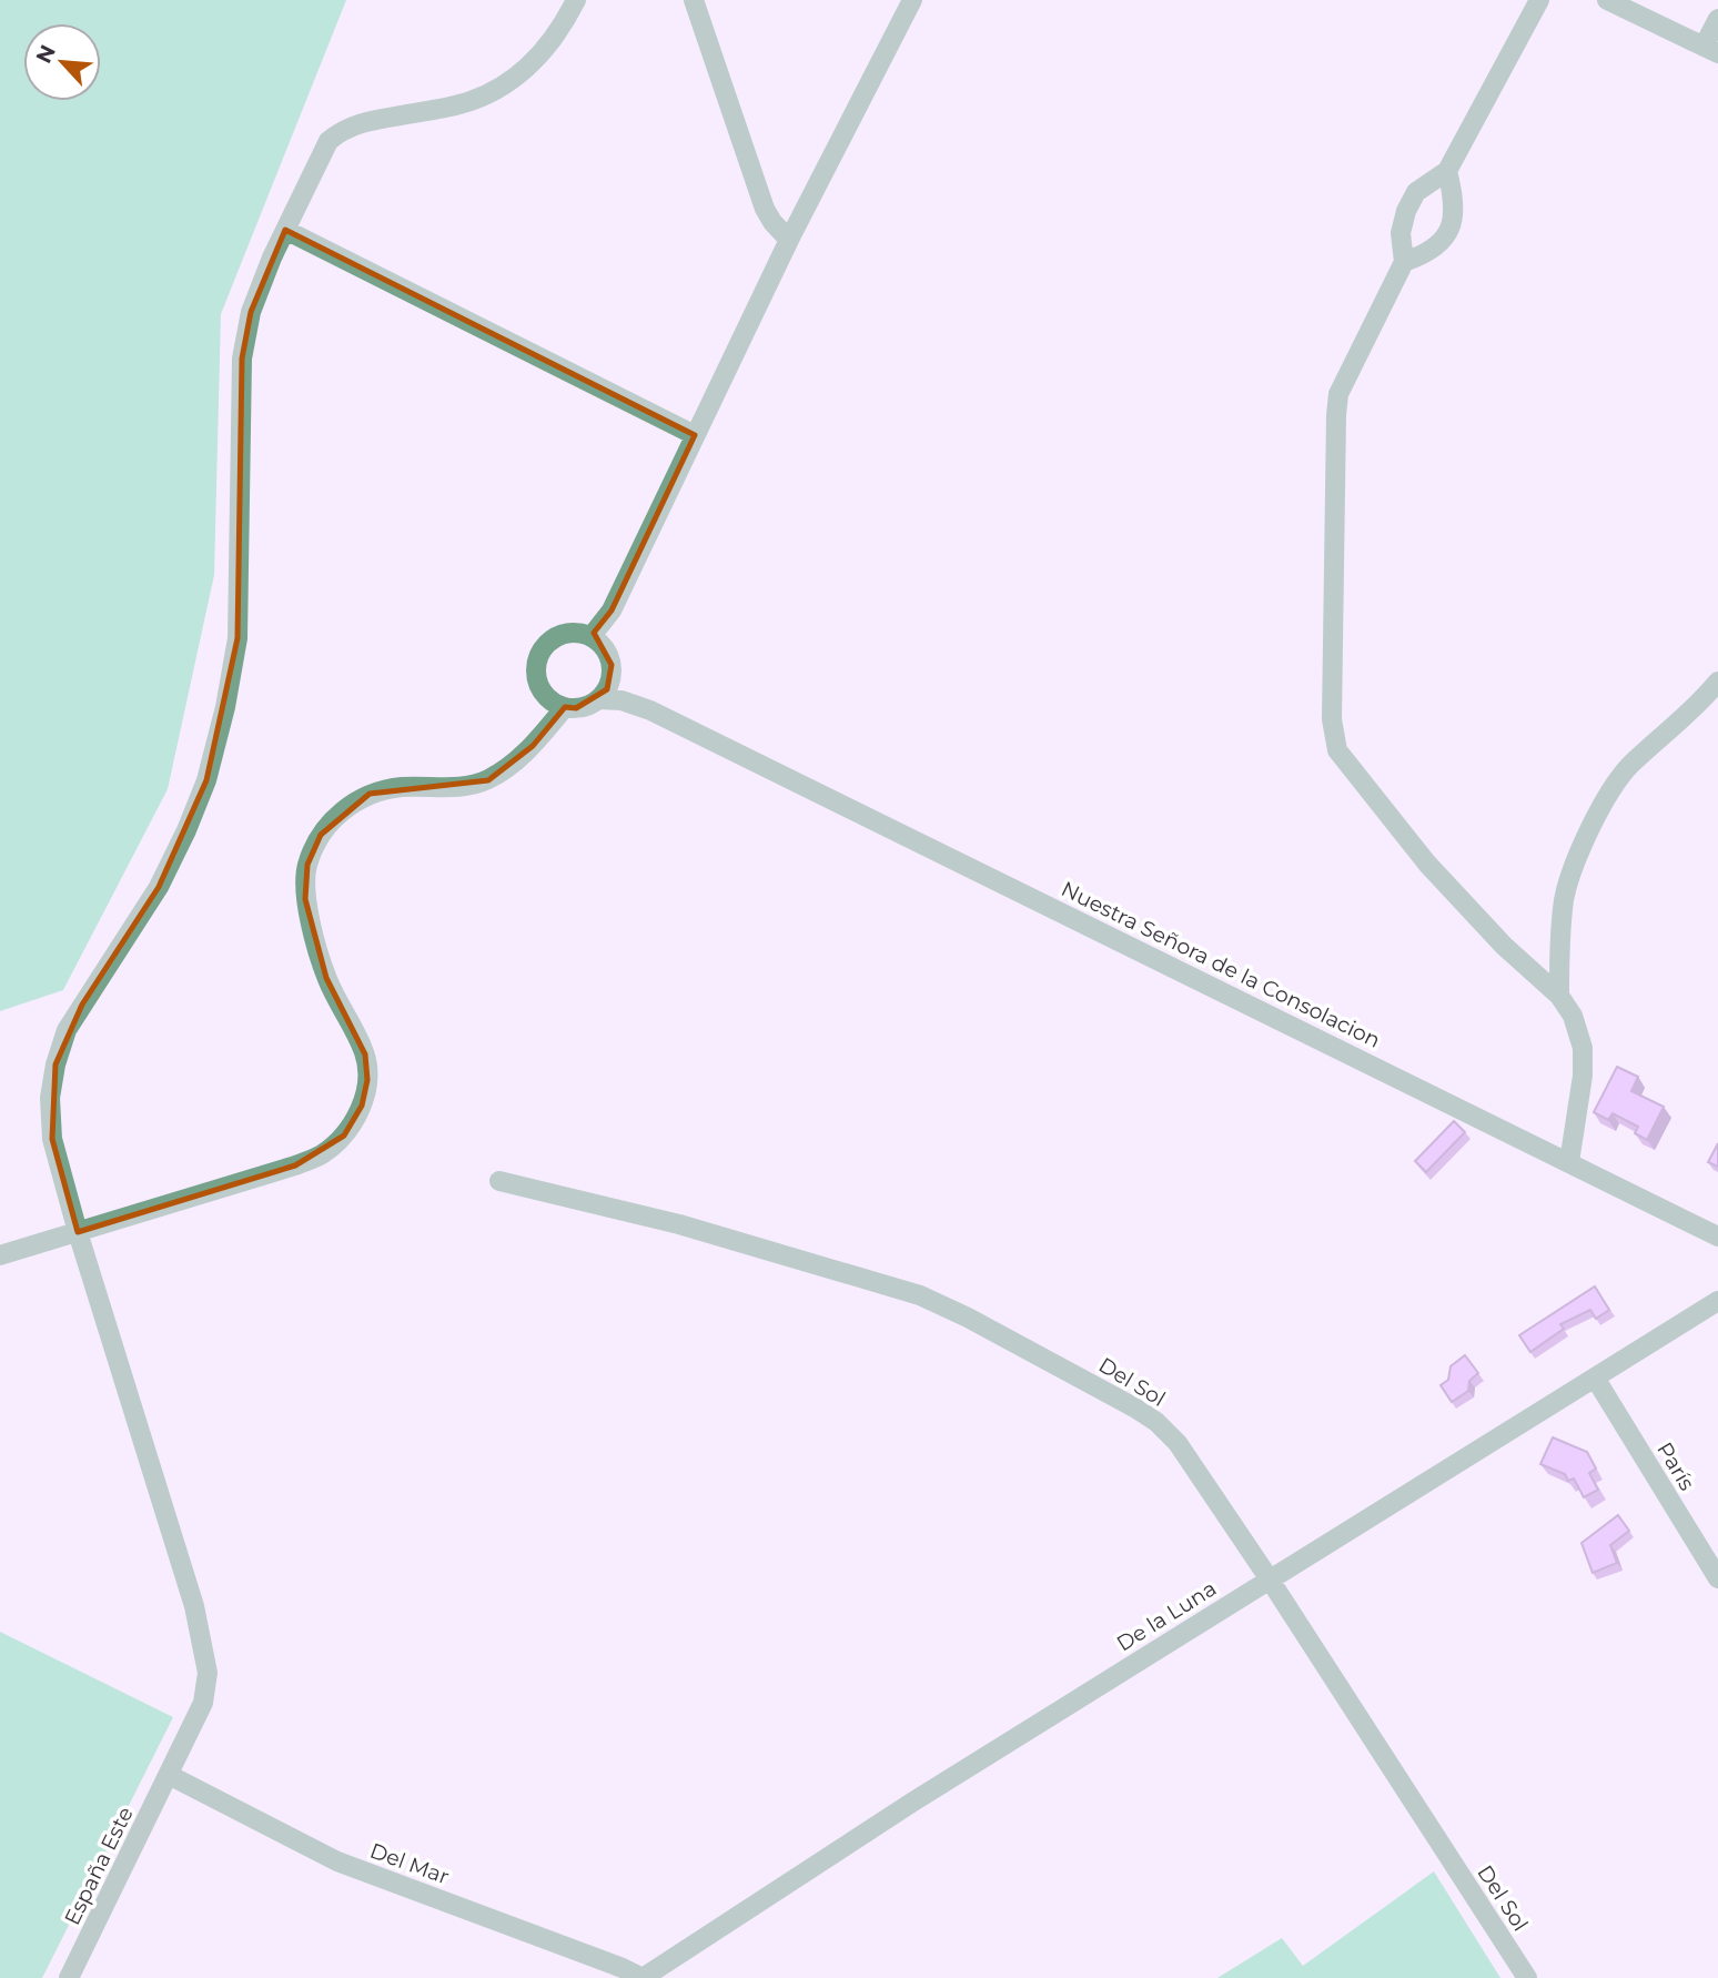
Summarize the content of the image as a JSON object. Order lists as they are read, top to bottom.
{
  "streets": {
    "street": [
      "Nuestra Señora de la Consolacion",
      "Del Sol",
      "París",
      "De la Luna",
      "Del Mar",
      "España Este"
    ]
  },
  "crossings": [
    ["Del Sol", "De la Luna"],
    ["París", "De la Luna"],
    ["De la Luna", "Del Mar"],
    ["Del Mar", "España Este"]
  ],
  "north": "top left"
}
